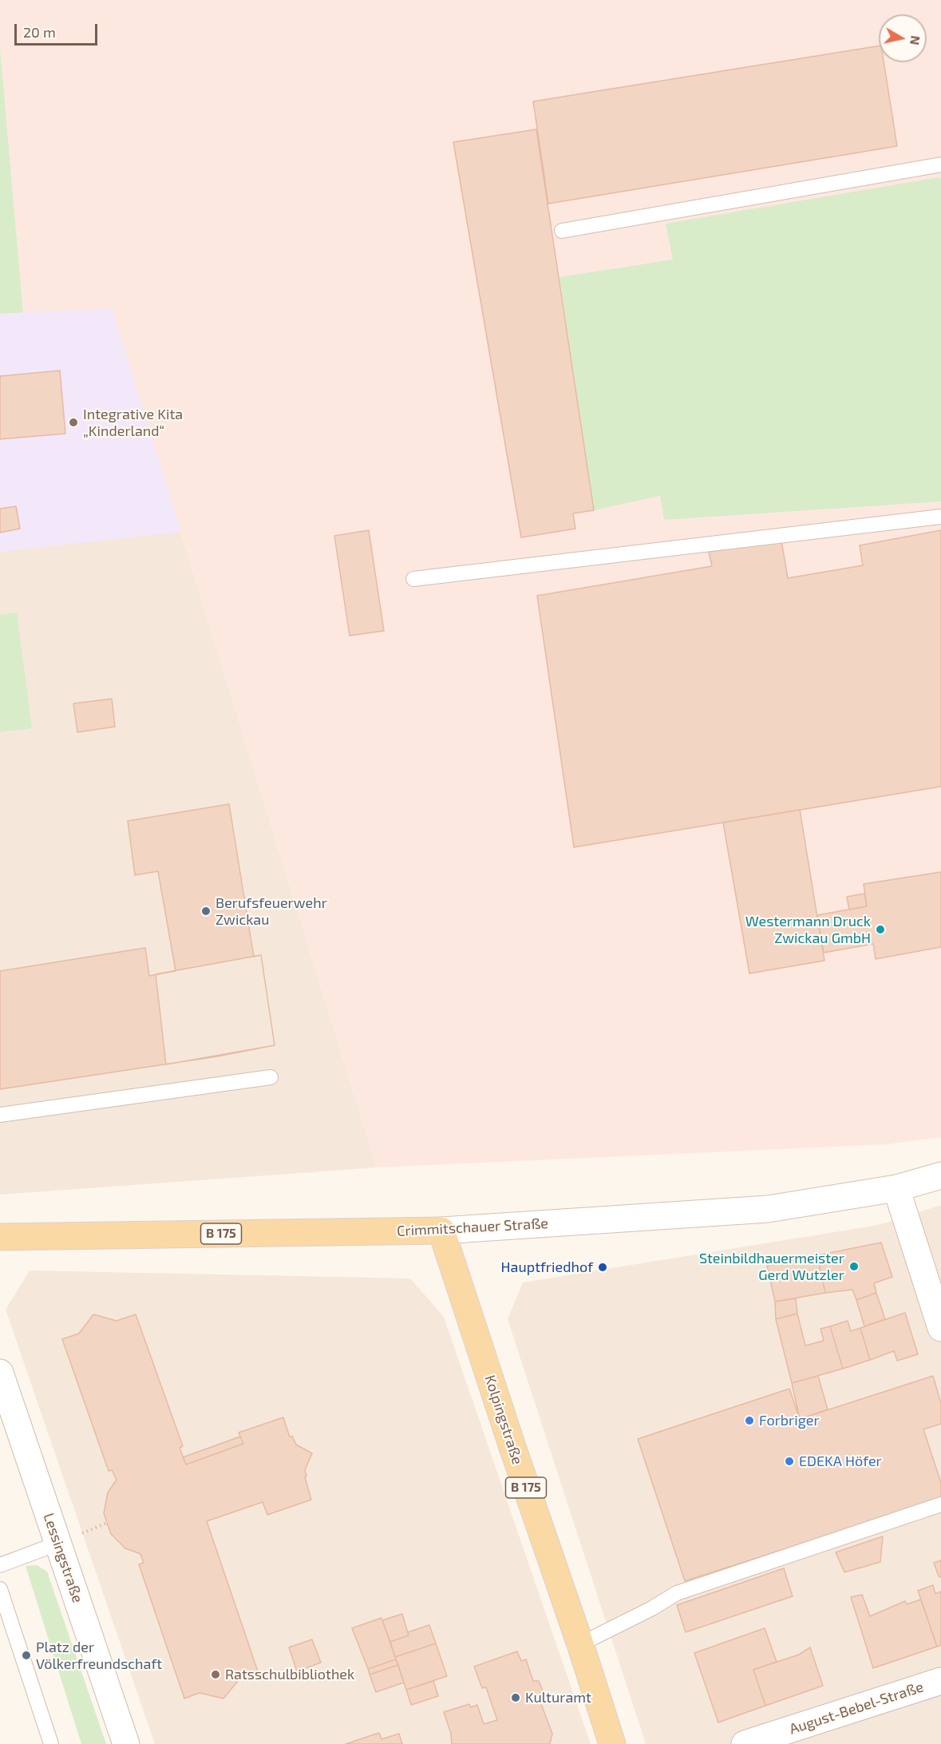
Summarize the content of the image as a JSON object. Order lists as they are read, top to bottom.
{
  "streets": {
    "main road": ["Crimmitschauer Straße", "B 175", "Kolpingstraße"],
    "street": ["Lessingstraße", "August-Bebel-Straße"]
  },
  "crossings": [
    ["Crimmitschauer Straße", "Kolpingstraße"]
  ],
  "places": [
    "Integrative Kita „Kinderland“",
    "Berufsfeuerwehr Zwickau",
    "Westermann Druck Zwickau GmbH",
    "Steinbildhauermeister Gerd Wutzler",
    "Hauptfriedhof",
    "Forbriger",
    "EDEKA Höfer",
    "Platz der Völkerfreundschaft",
    "Ratsschulbibliothek",
    "Kulturamt"
  ],
  "scale_bar": "20 m",
  "north": "right"
}
